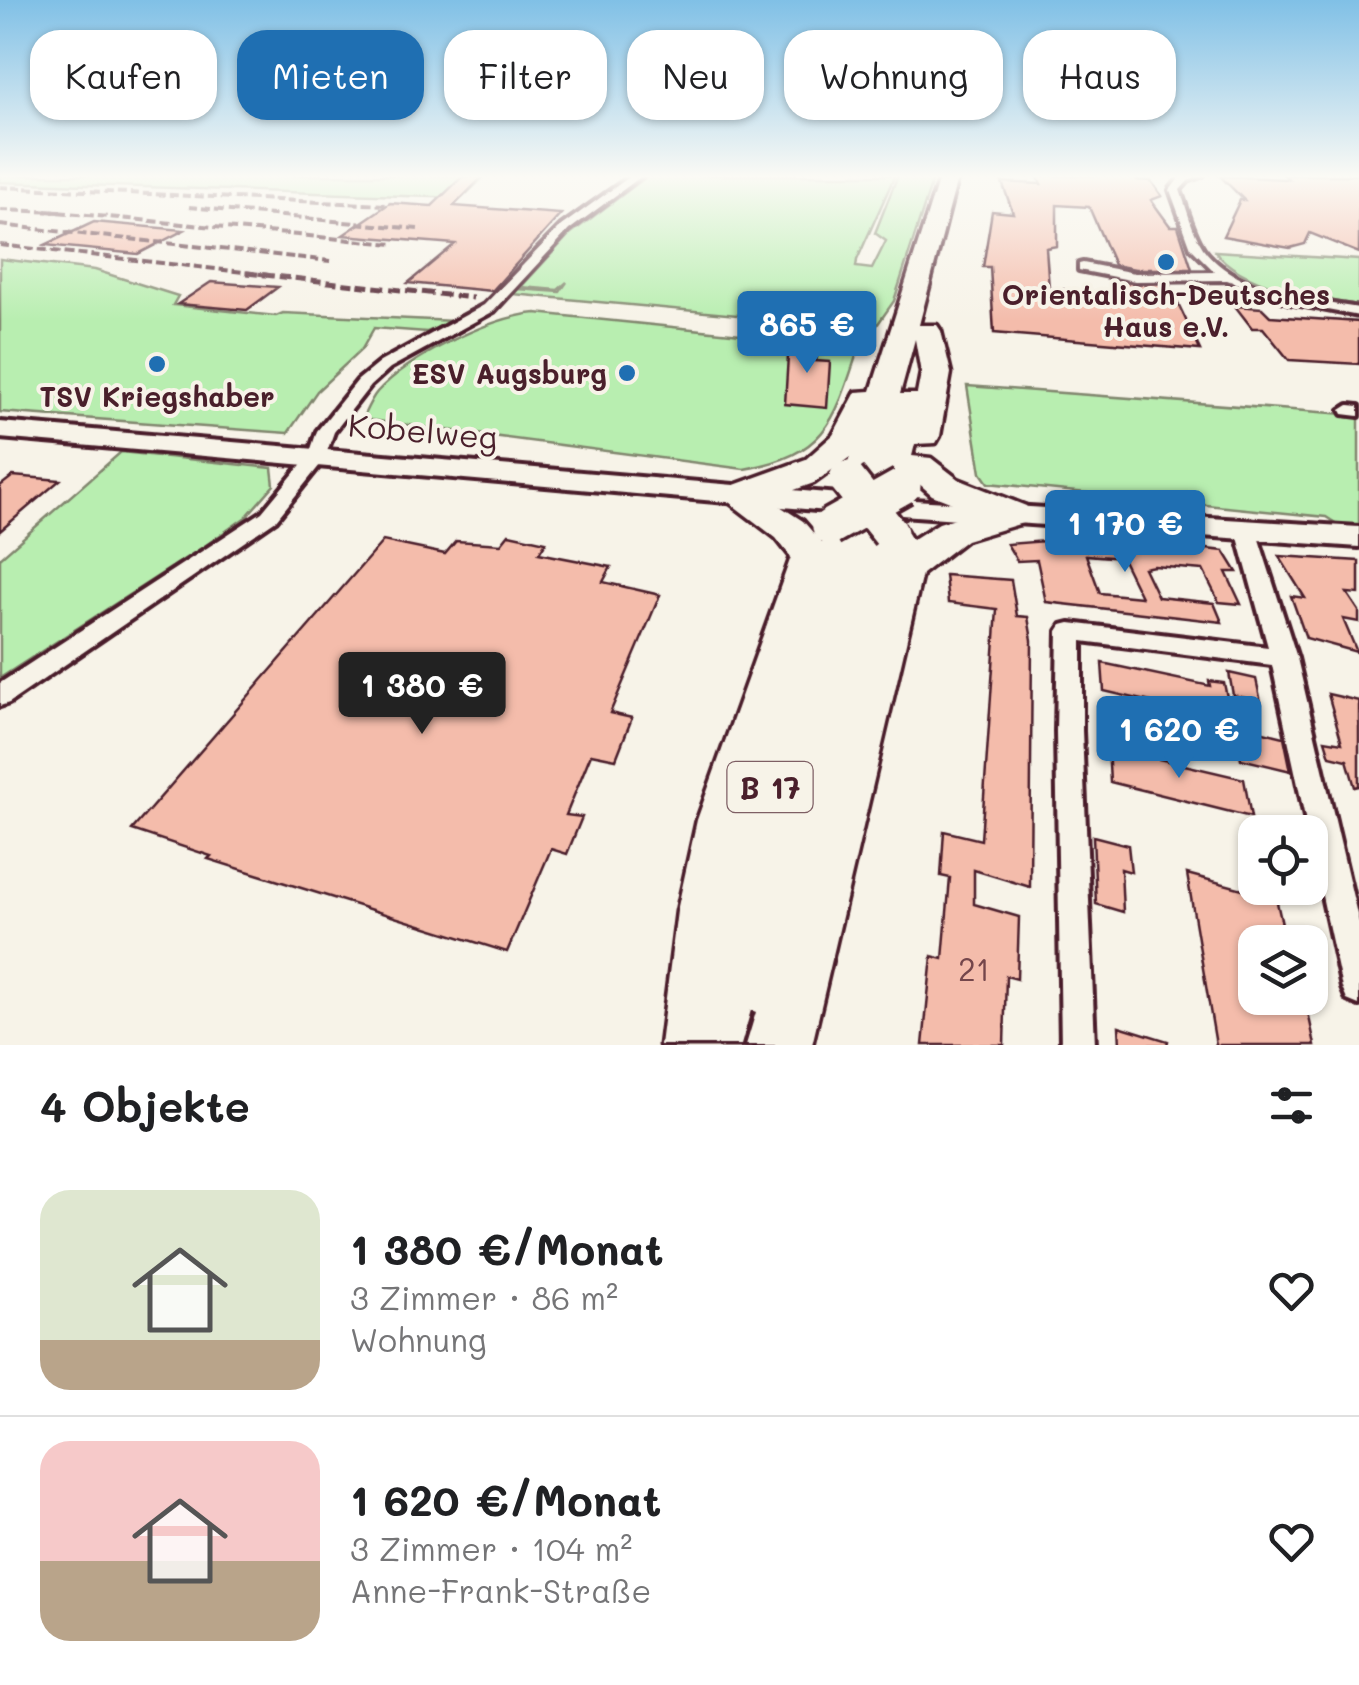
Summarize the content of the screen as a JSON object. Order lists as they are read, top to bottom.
{
  "streets": {
    "highway": ["B 17"],
    "main road": ["Kobelweg"]
  },
  "places": ["Orientalisch-Deutsches Haus e.V.", "TSV Kriegshaber", "ESV Augsburg"],
  "house_numbers": ["21"],
  "page": {
    "chip": [
      "Kaufen",
      "Mieten",
      "Filter",
      "Neu",
      "Wohnung",
      "Haus"
    ],
    "price": [
      "865 €",
      "1 170 €",
      "1 380 €",
      "1 620 €"
    ],
    "heading": "4 Objekte",
    "list": [
      {
        "name": "1 380 €/Monat",
        "note": "3 Zimmer · 86 m² · Wohnung"
      },
      {
        "name": "1 620 €/Monat",
        "note": "3 Zimmer · 104 m² · Anne-Frank-Straße"
      }
    ]
  }
}
